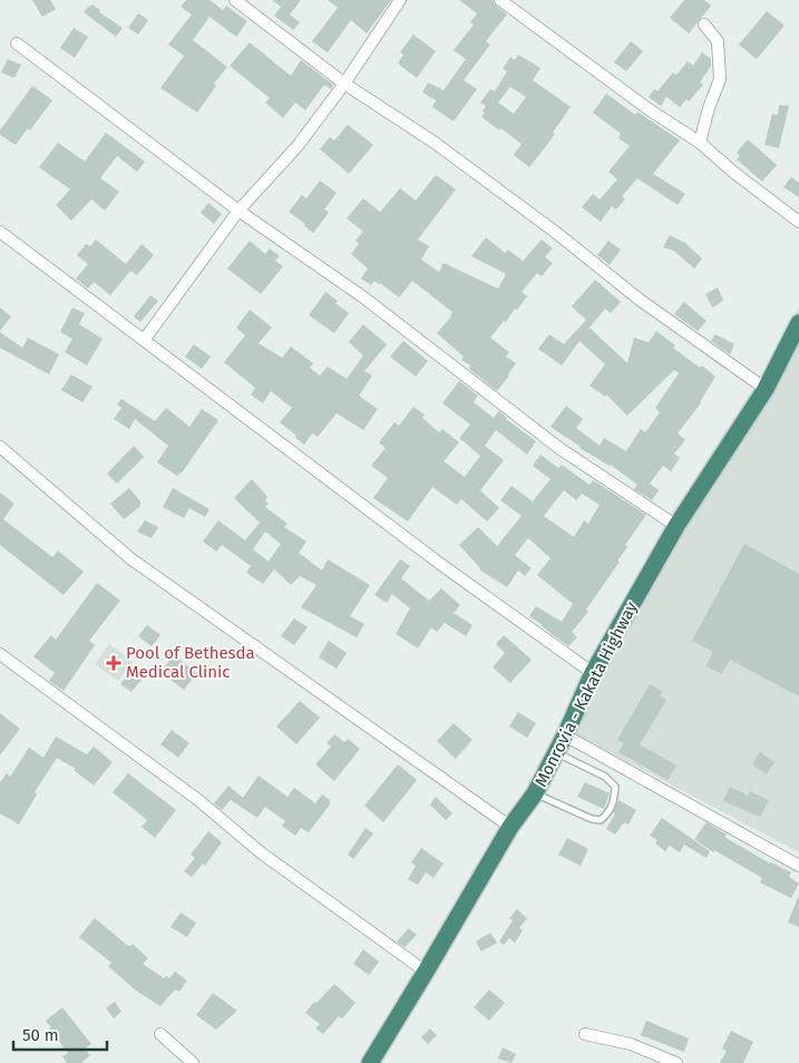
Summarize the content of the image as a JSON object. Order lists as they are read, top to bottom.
{
  "streets": {
    "highway": ["Monrovia - Kakata Highway"]
  },
  "places": {
    "health": ["Pool of Bethesda Medical Clinic"]
  },
  "scale_bar": "50 m"
}
